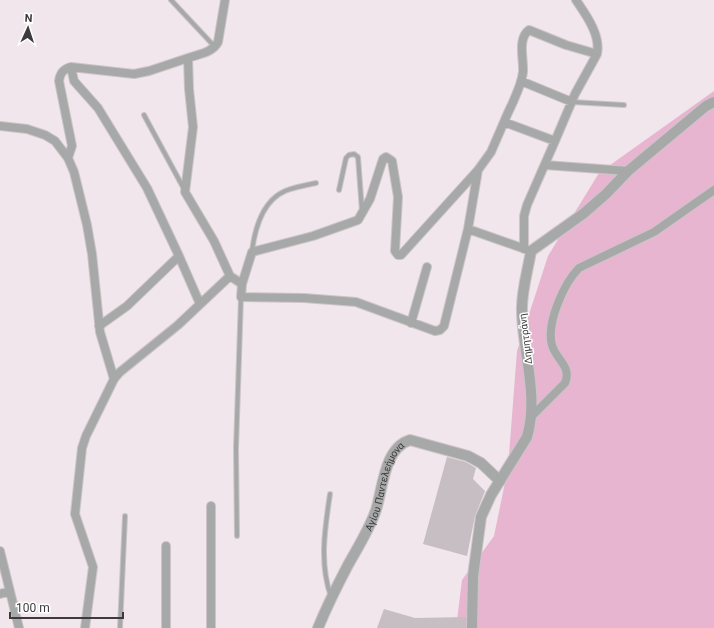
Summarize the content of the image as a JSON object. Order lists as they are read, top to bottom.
{
  "streets": {
    "street": ["Δημητράνη", "Αγίου Παντελεήμονα"]
  },
  "crossings": [
    ["Δημητράνη", "Αγίου Παντελεήμονα"]
  ],
  "scale_bar": "100 m",
  "north": "top"
}
